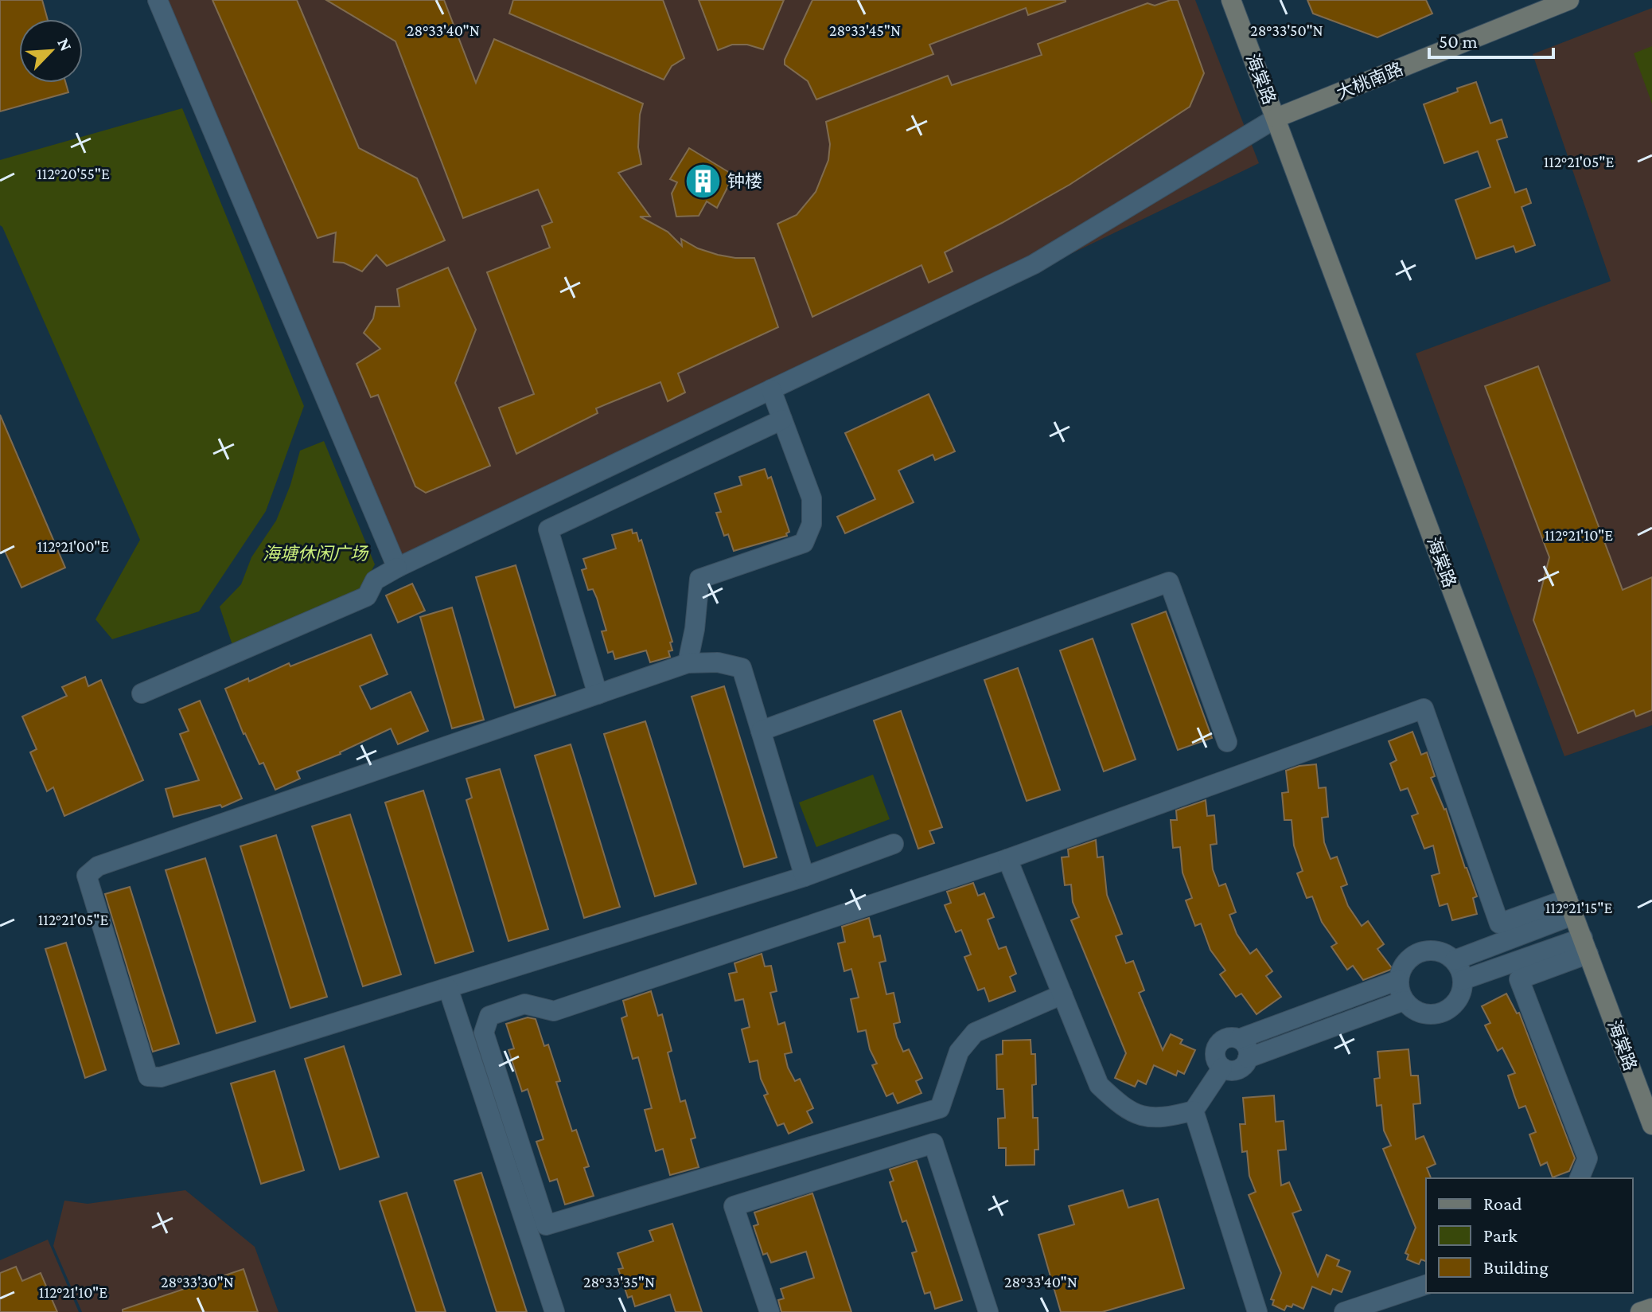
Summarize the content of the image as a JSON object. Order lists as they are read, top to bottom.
{
  "streets": {
    "street": ["海棠路", "大桃南路"]
  },
  "crossings": [
    ["海棠路", "大桃南路"]
  ],
  "parks": ["海塘休闲广场"],
  "places": {
    "building": ["钟楼"]
  },
  "legend": ["Road", "Park", "Building"],
  "scale_bar": "50 m",
  "north": "top right",
  "coordinates": [
    "28°33'40\"N",
    "28°33'45\"N",
    "28°33'50\"N",
    "112°21'05\"E",
    "112°20'55\"E",
    "112°21'10\"E",
    "112°21'00\"E",
    "112°21'15\"E",
    "28°33'30\"N",
    "28°33'35\"N"
  ]
}
